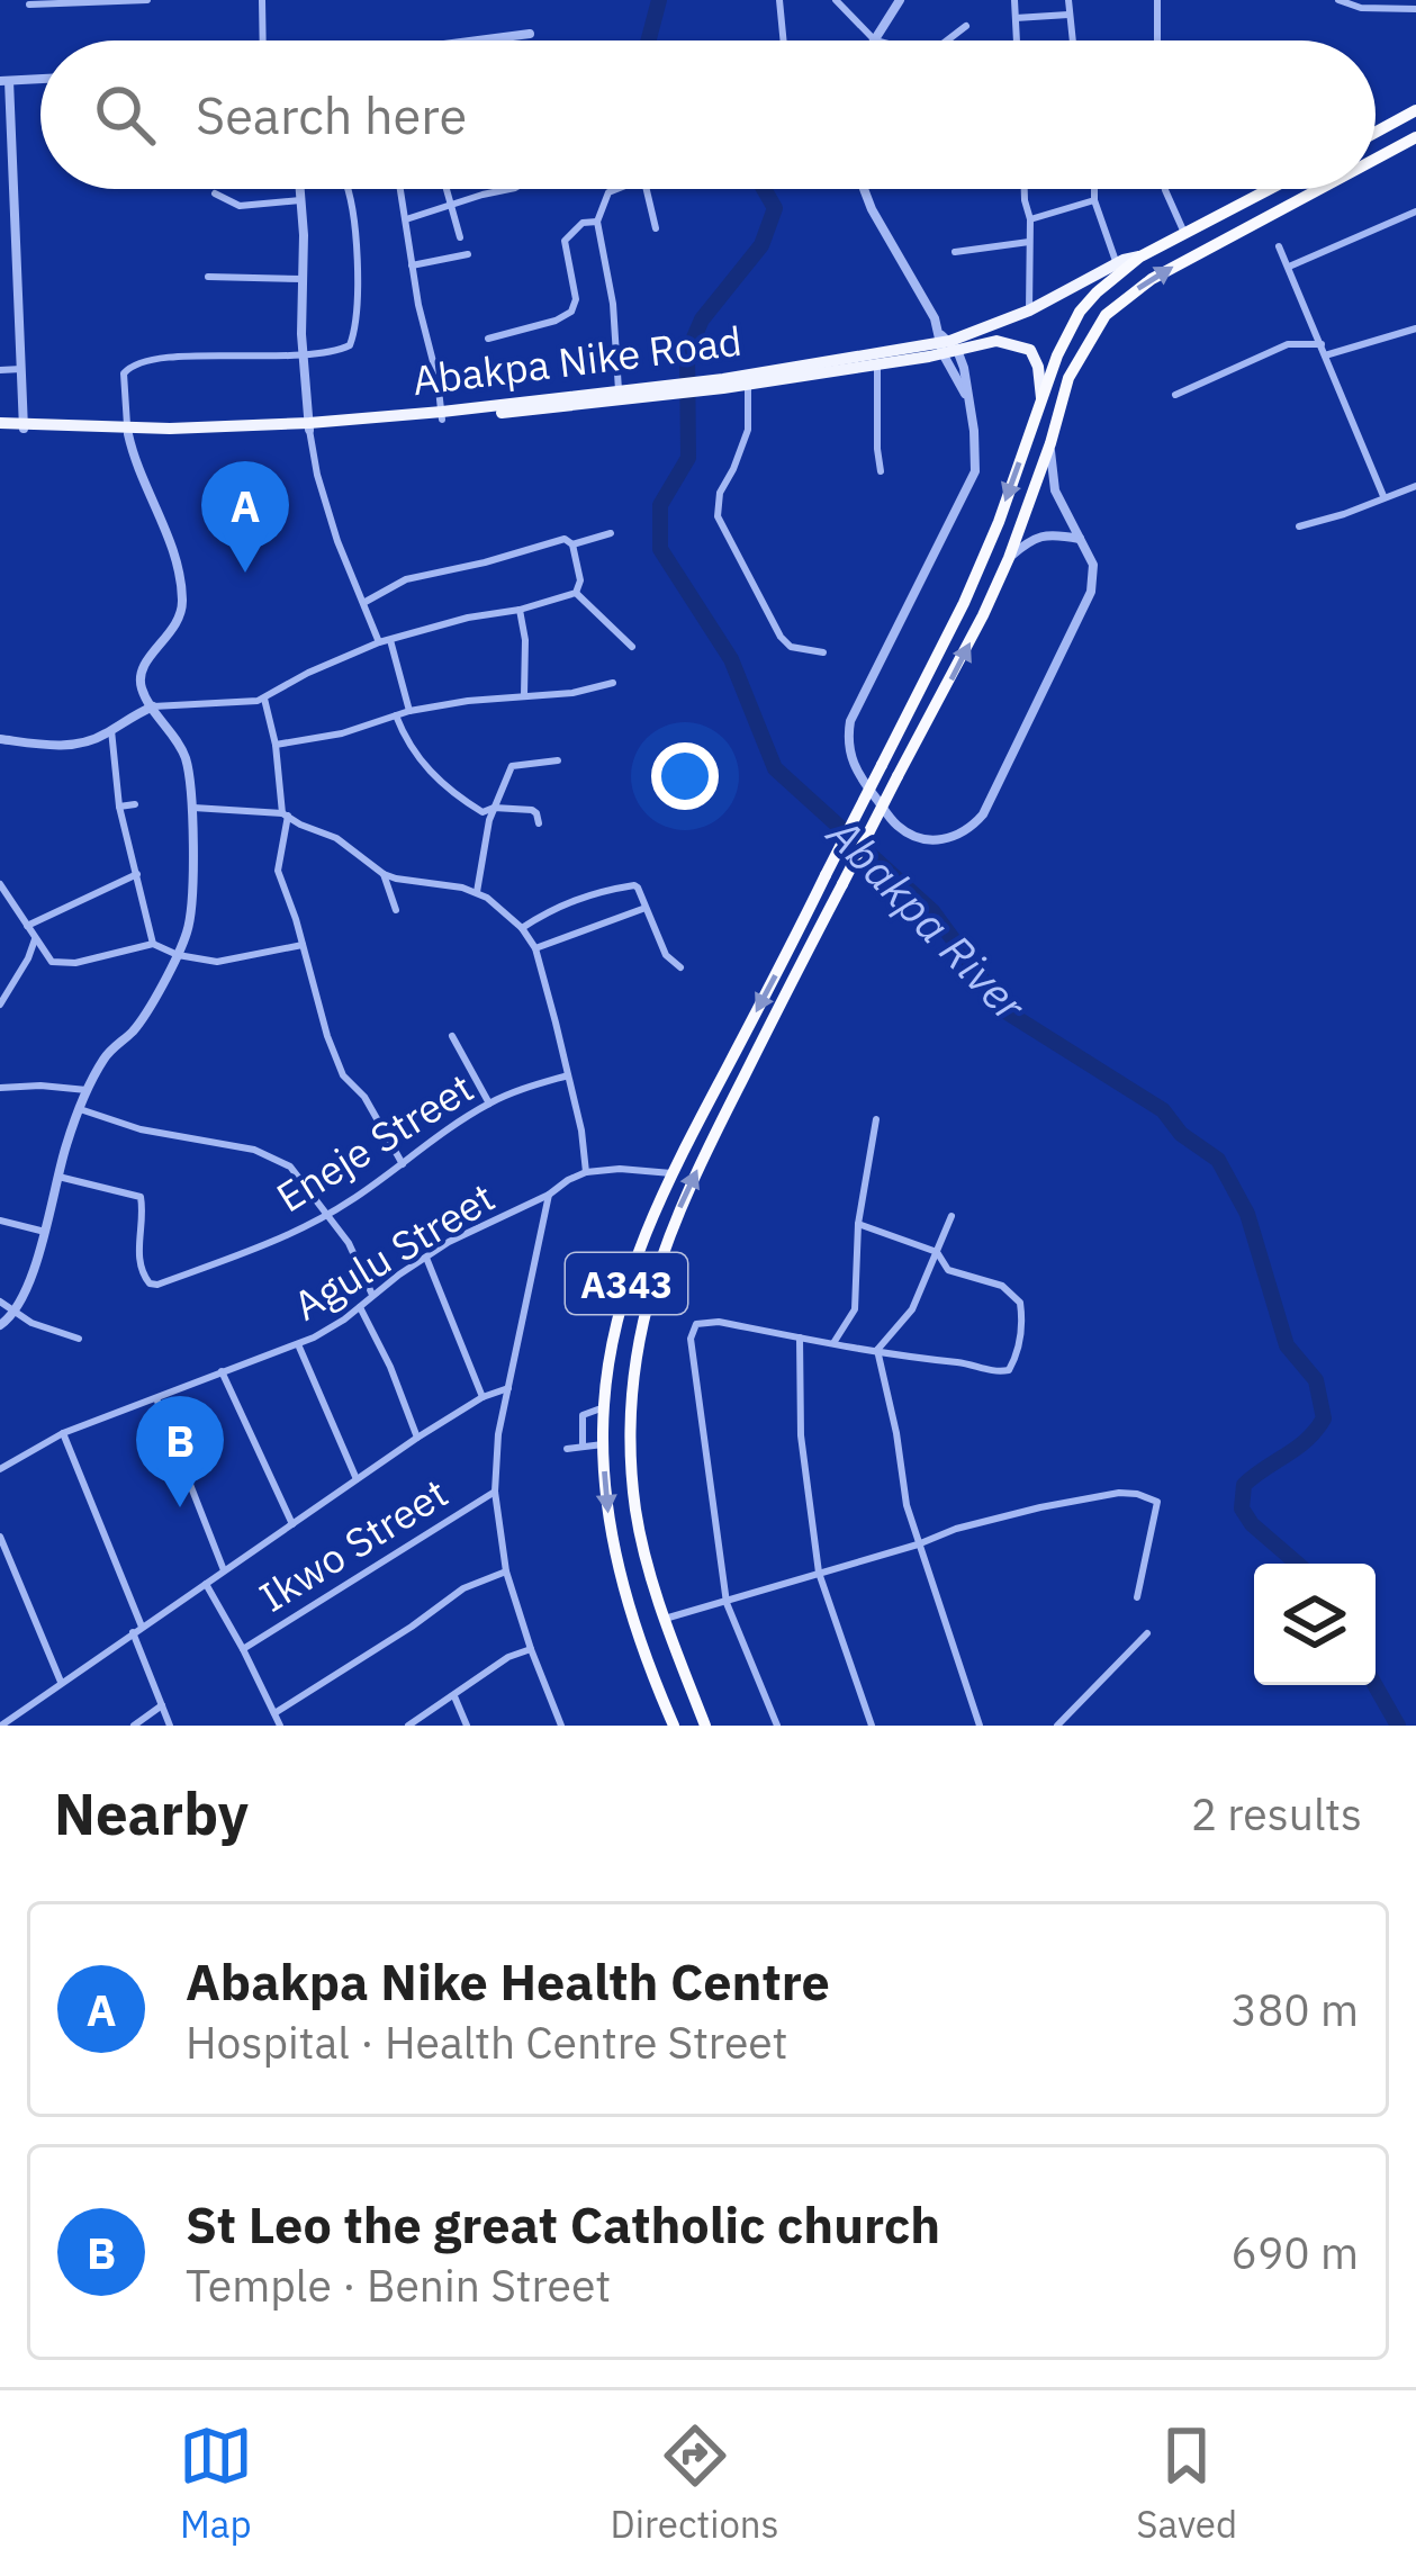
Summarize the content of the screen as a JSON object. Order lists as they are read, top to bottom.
{
  "streets": {
    "highway": ["A343"],
    "main road": ["Abakpa Nike Road"],
    "street": ["Eneje Street", "Agulu Street", "Ikwo Street"]
  },
  "crossings": [
    ["Abakpa Nike Road", "A343"]
  ],
  "water": ["Abakpa River"],
  "page": {
    "search": "Search here",
    "pins": ["A", "B"],
    "heading": ["Nearby", "2 results"],
    "list": [
      {
        "mark": "A",
        "name": "Abakpa Nike Health Centre",
        "note": "Hospital · Health Centre Street",
        "value": "380 m"
      },
      {
        "mark": "B",
        "name": "St Leo the great Catholic church",
        "note": "Temple · Benin Street",
        "value": "690 m"
      }
    ],
    "nav": ["Map", "Directions", "Saved"]
  }
}
